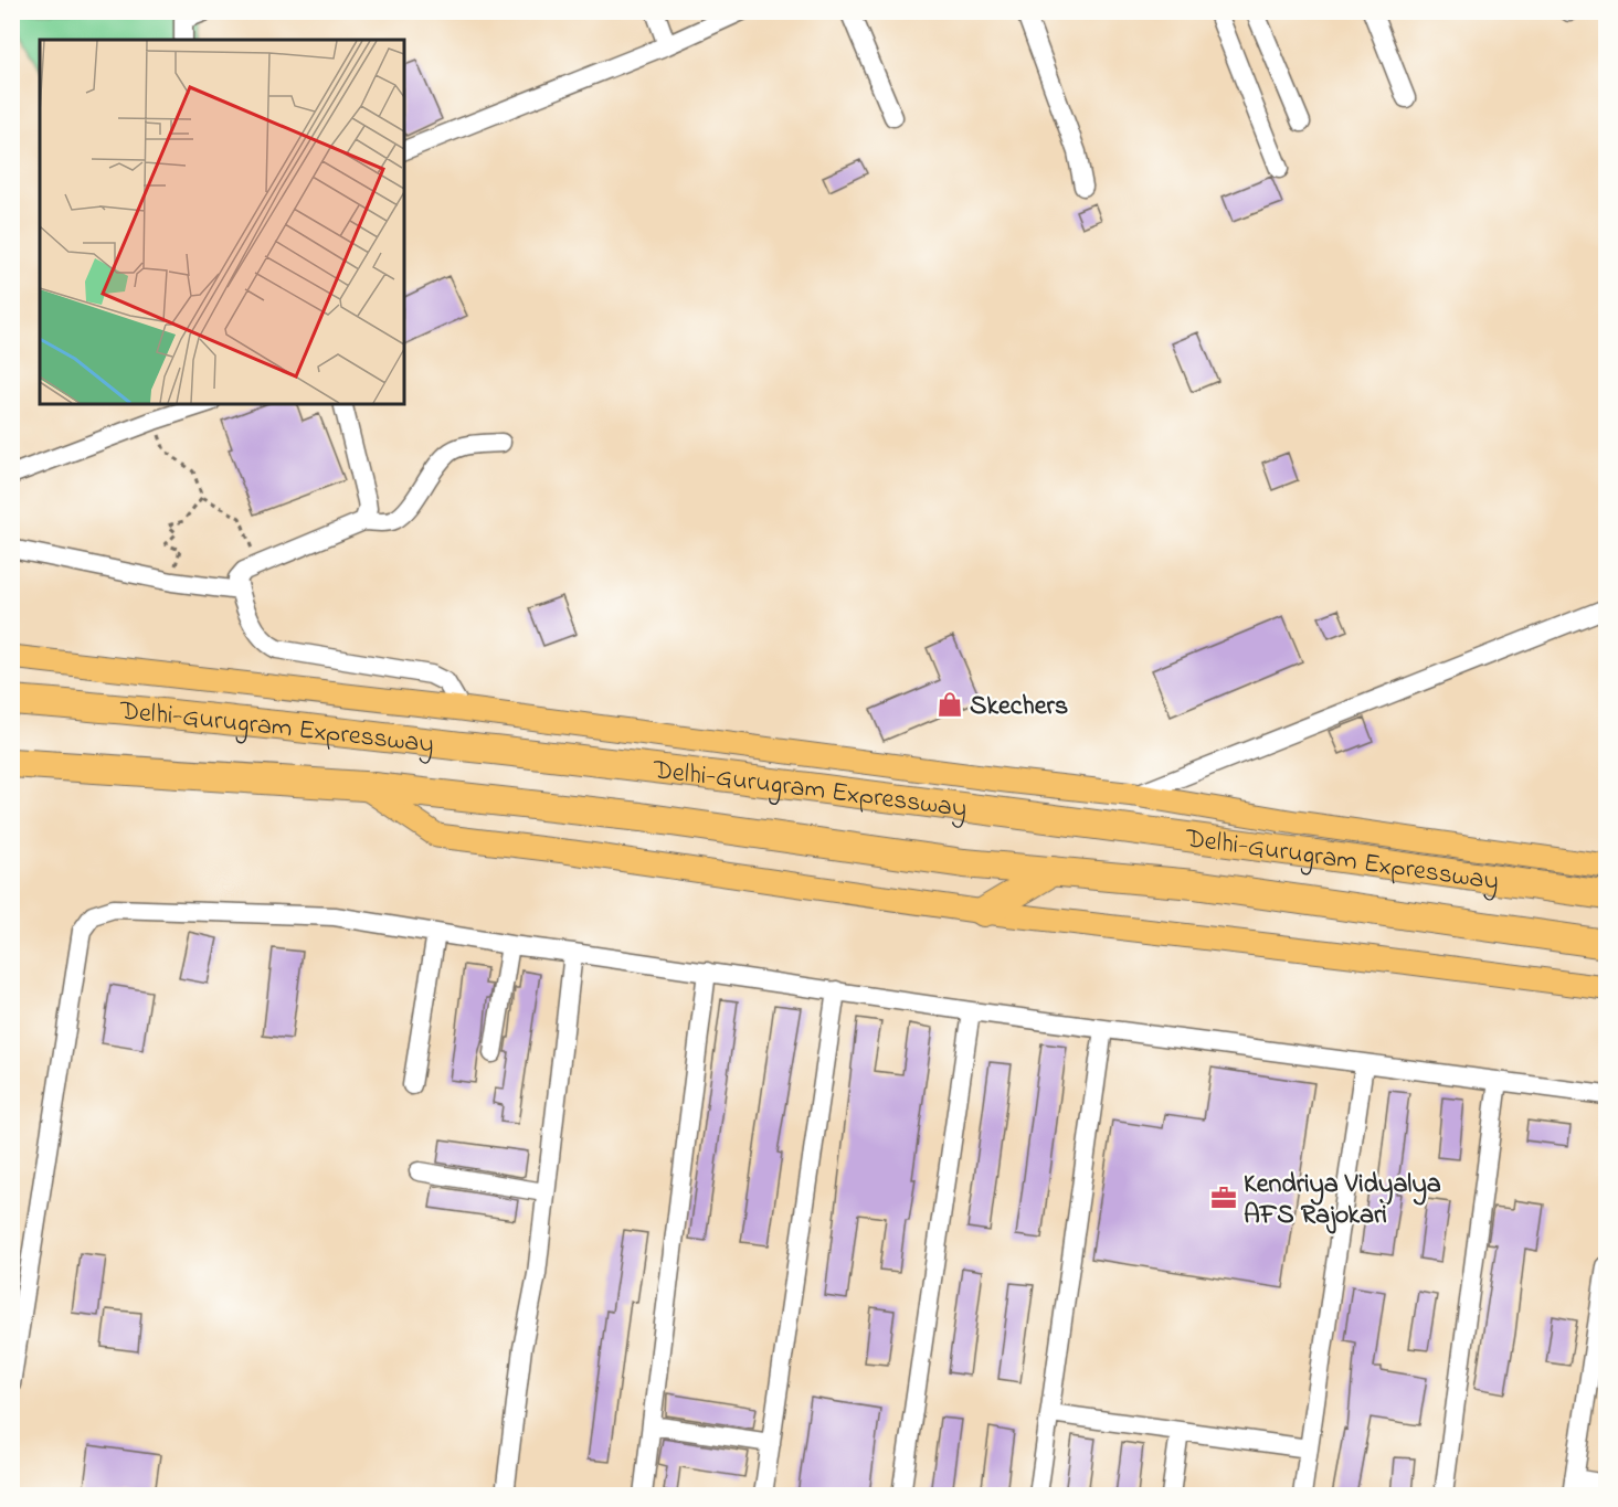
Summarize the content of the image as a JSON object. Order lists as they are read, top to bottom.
{
  "streets": {
    "highway": ["Delhi-Gurugram Expressway"]
  },
  "places": {
    "shop": ["Skechers"],
    "office": ["Kendriya Vidyalya AFS Rajokari"]
  }
}
